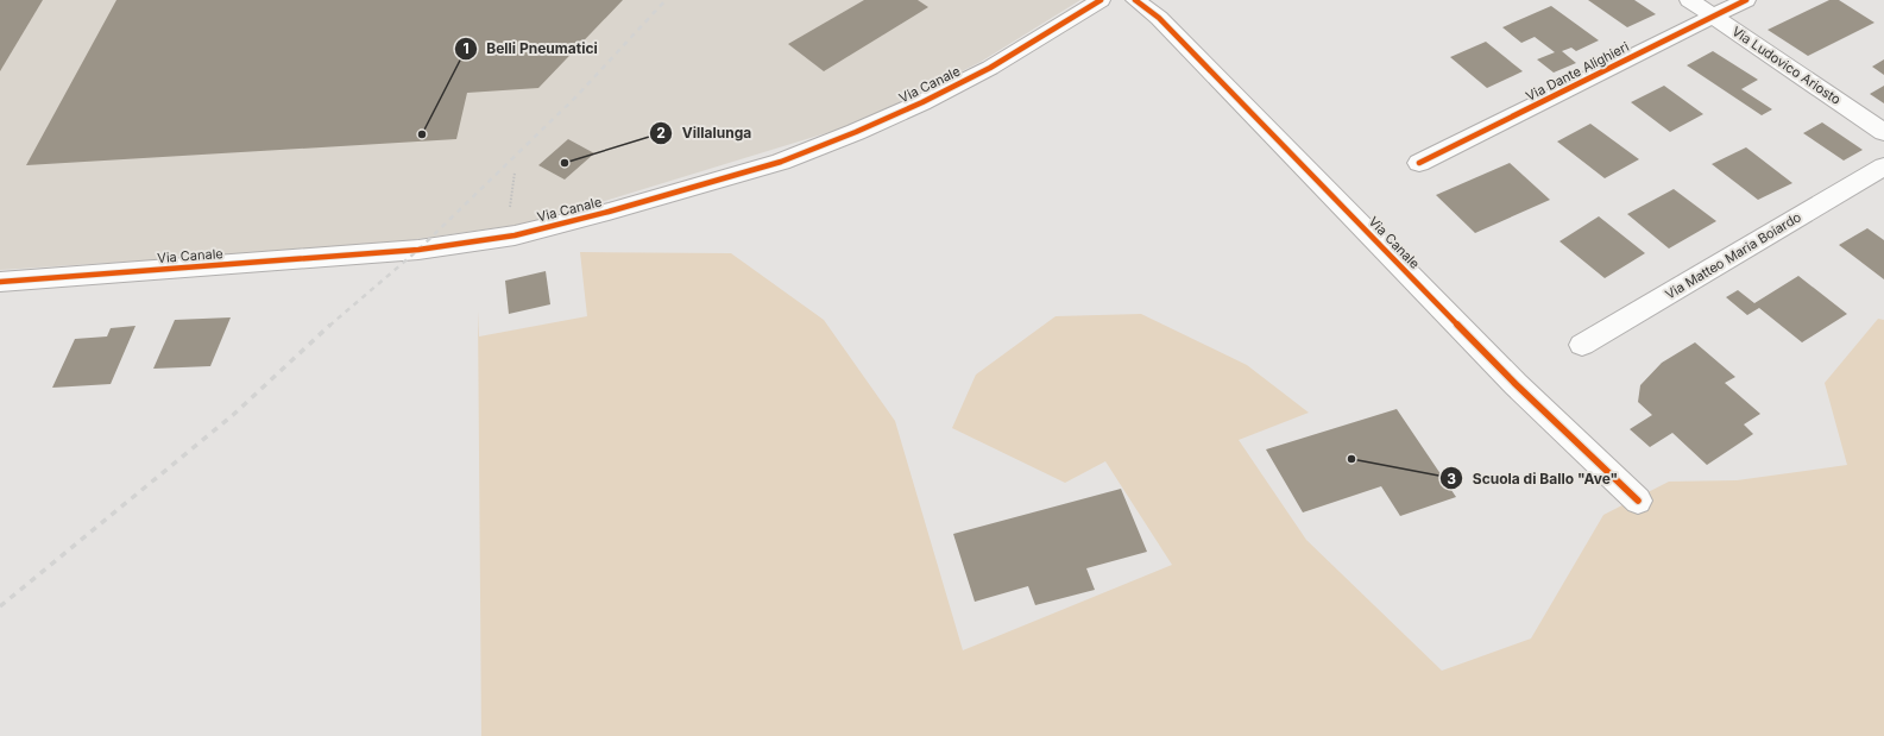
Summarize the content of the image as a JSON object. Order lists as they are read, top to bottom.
{
  "streets": {
    "street": [
      "Via Ludovico Ariosto",
      "Via Dante Alighieri",
      "Via Canale",
      "Via Matteo Maria Boiardo"
    ]
  },
  "crossings": [
    ["Via Ludovico Ariosto", "Via Dante Alighieri"]
  ],
  "places": ["Belli Pneumatici", "Villalunga", "Scuola di Ballo \"Ave\""]
}
